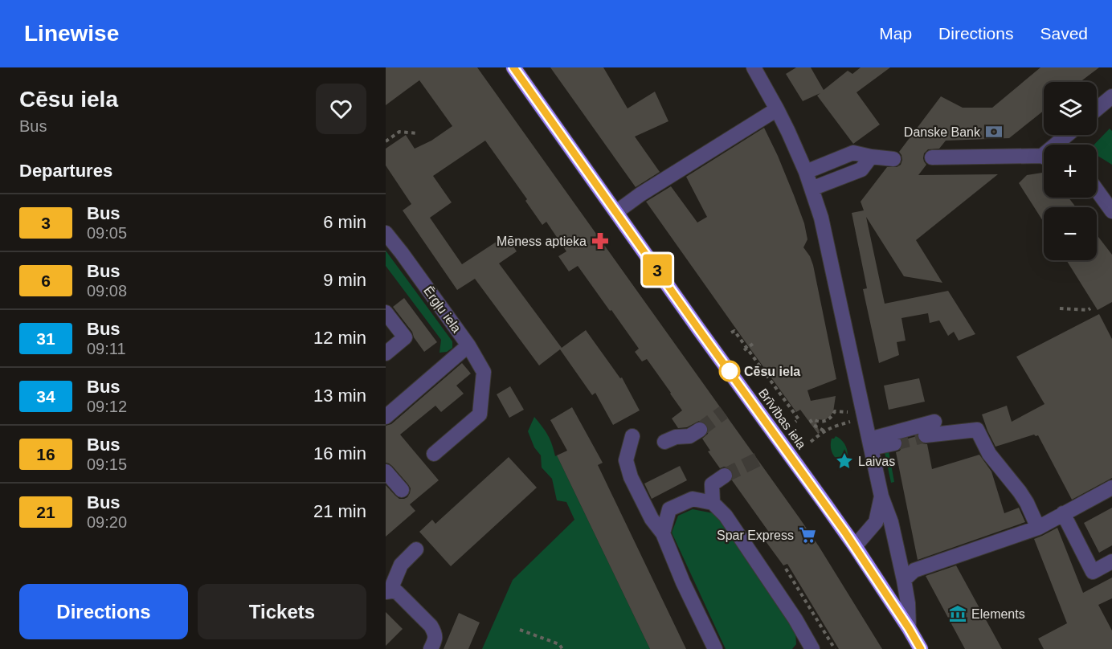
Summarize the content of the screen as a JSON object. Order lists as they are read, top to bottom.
{
  "streets": {
    "highway": ["Brīvības iela"],
    "street": ["Ērgļu iela"]
  },
  "places": {
    "bank": ["Danske Bank"],
    "pharmacy": ["Mēness aptieka"],
    "other": ["Cēsu iela"],
    "place": ["Laivas"],
    "supermarket": ["Spar Express"],
    "museum": ["Elements"]
  },
  "lines": ["bus line 3"],
  "page": {
    "header": "Linewise",
    "nav": ["Map", "Directions", "Saved"],
    "heading": [
      ["Cēsu iela", "Bus"],
      "Departures"
    ],
    "on_map": "3",
    "map_buttons": ["+", "−"],
    "list": [
      {
        "mark": "3",
        "name": "Bus",
        "note": "09:05",
        "value": "6 min"
      },
      {
        "mark": "6",
        "name": "Bus",
        "note": "09:08",
        "value": "9 min"
      },
      {
        "mark": "31",
        "name": "Bus",
        "note": "09:11",
        "value": "12 min"
      },
      {
        "mark": "34",
        "name": "Bus",
        "note": "09:12",
        "value": "13 min"
      },
      {
        "mark": "16",
        "name": "Bus",
        "note": "09:15",
        "value": "16 min"
      },
      {
        "mark": "21",
        "name": "Bus",
        "note": "09:20",
        "value": "21 min"
      }
    ],
    "buttons": ["Directions", "Tickets"]
  }
}
